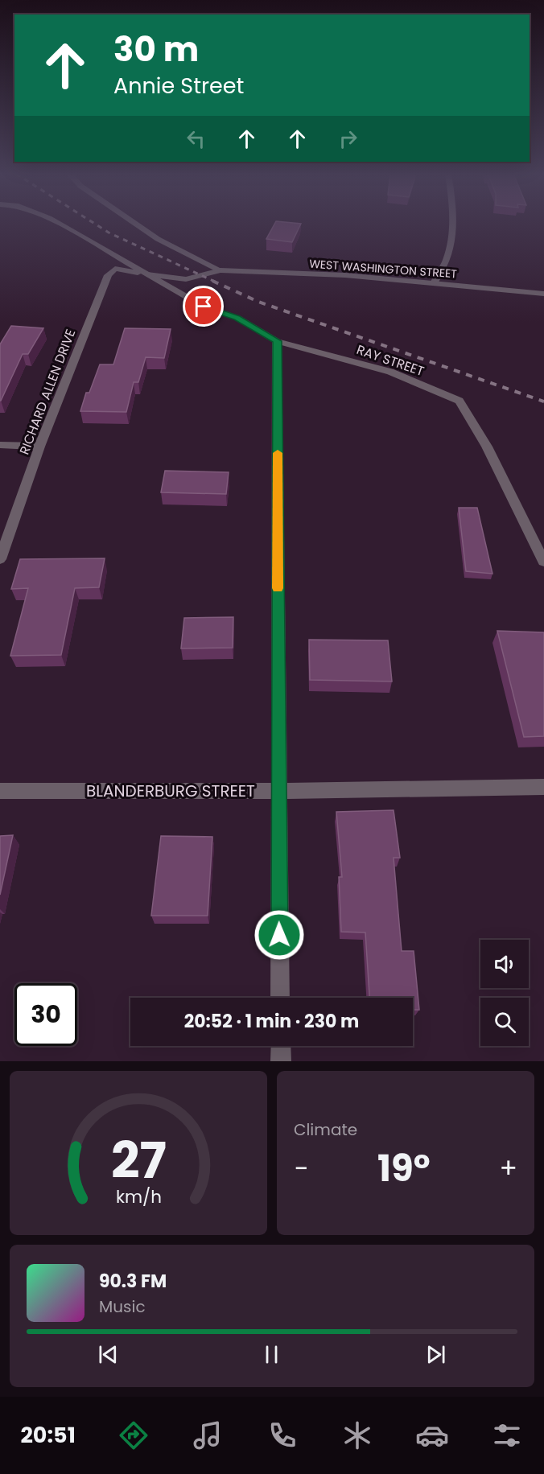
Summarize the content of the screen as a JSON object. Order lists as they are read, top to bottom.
{
  "streets": {
    "street": [
      "WEST WASHINGTON STREET",
      "RAY STREET",
      "RICHARD ALLEN DRIVE",
      "BLANDERBURG STREET"
    ]
  },
  "crossings": [
    ["RAY STREET", "RICHARD ALLEN DRIVE"]
  ],
  "page": {
    "turn": ["30 m", "Annie Street"],
    "limit": "30",
    "trip": "20:52 · 1 min · 230 m",
    "tile": "Climate",
    "heat": ["−", "19°", "+"],
    "song": ["90.3 FM", "Music"],
    "tabs": "20:51",
    "gauge": ["27", "km/h"]
  }
}
